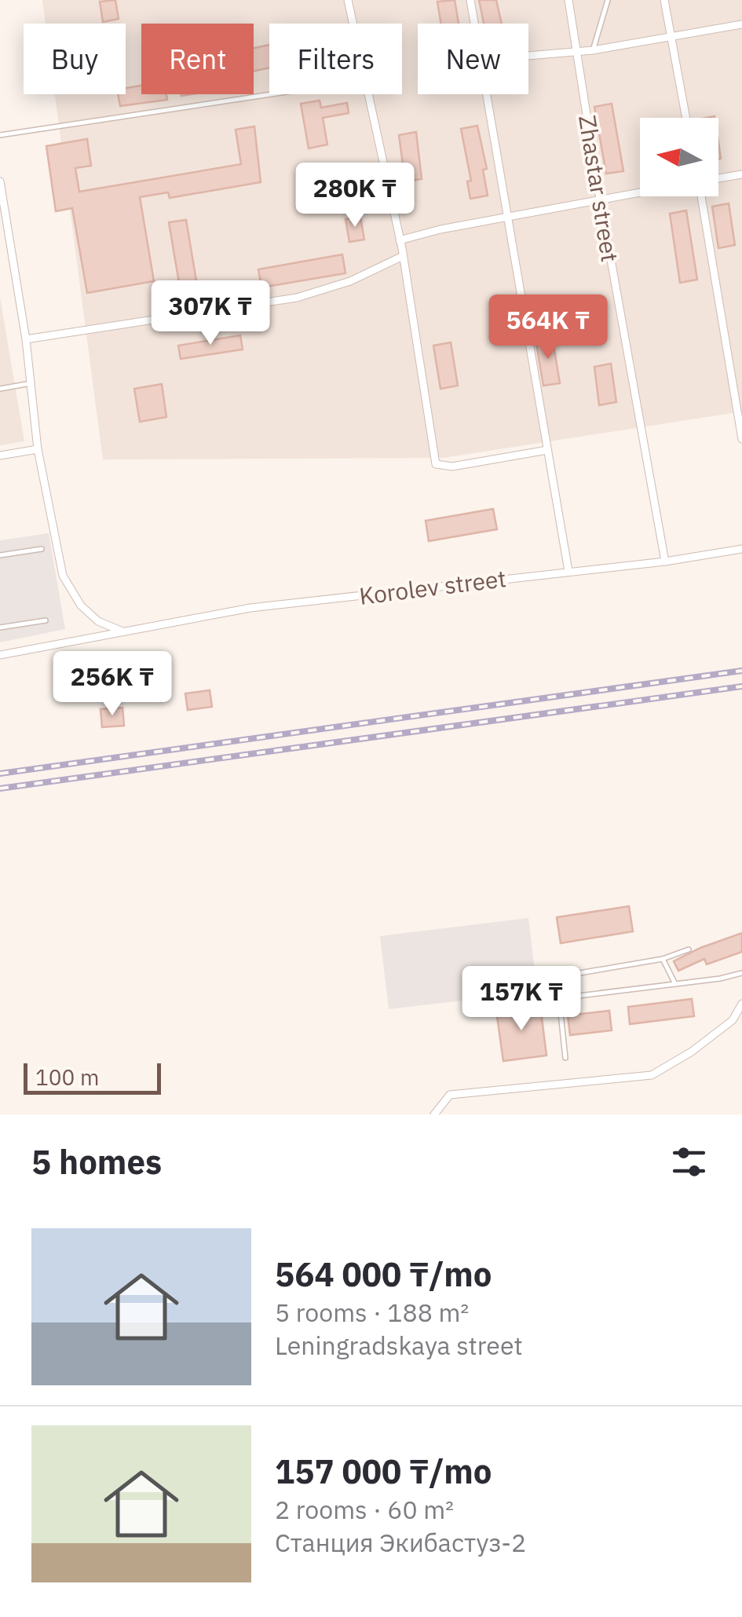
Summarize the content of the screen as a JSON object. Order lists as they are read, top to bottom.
{
  "streets": {
    "street": ["Zhastar street", "Korolev street"]
  },
  "crossings": [
    ["Zhastar street", "Korolev street"]
  ],
  "scale_bar": "100 m",
  "north": "left",
  "page": {
    "chip": [
      "Buy",
      "Rent",
      "Filters",
      "New"
    ],
    "price": [
      "280K ₸",
      "307K ₸",
      "564K ₸",
      "256K ₸",
      "157K ₸"
    ],
    "scale": "100 m",
    "heading": "5 homes",
    "list": [
      {
        "name": "564 000 ₸/mo",
        "note": "5 rooms · 188 m² · Leningradskaya street"
      },
      {
        "name": "157 000 ₸/mo",
        "note": "2 rooms · 60 m² · Станция Экибастуз-2"
      }
    ]
  }
}
